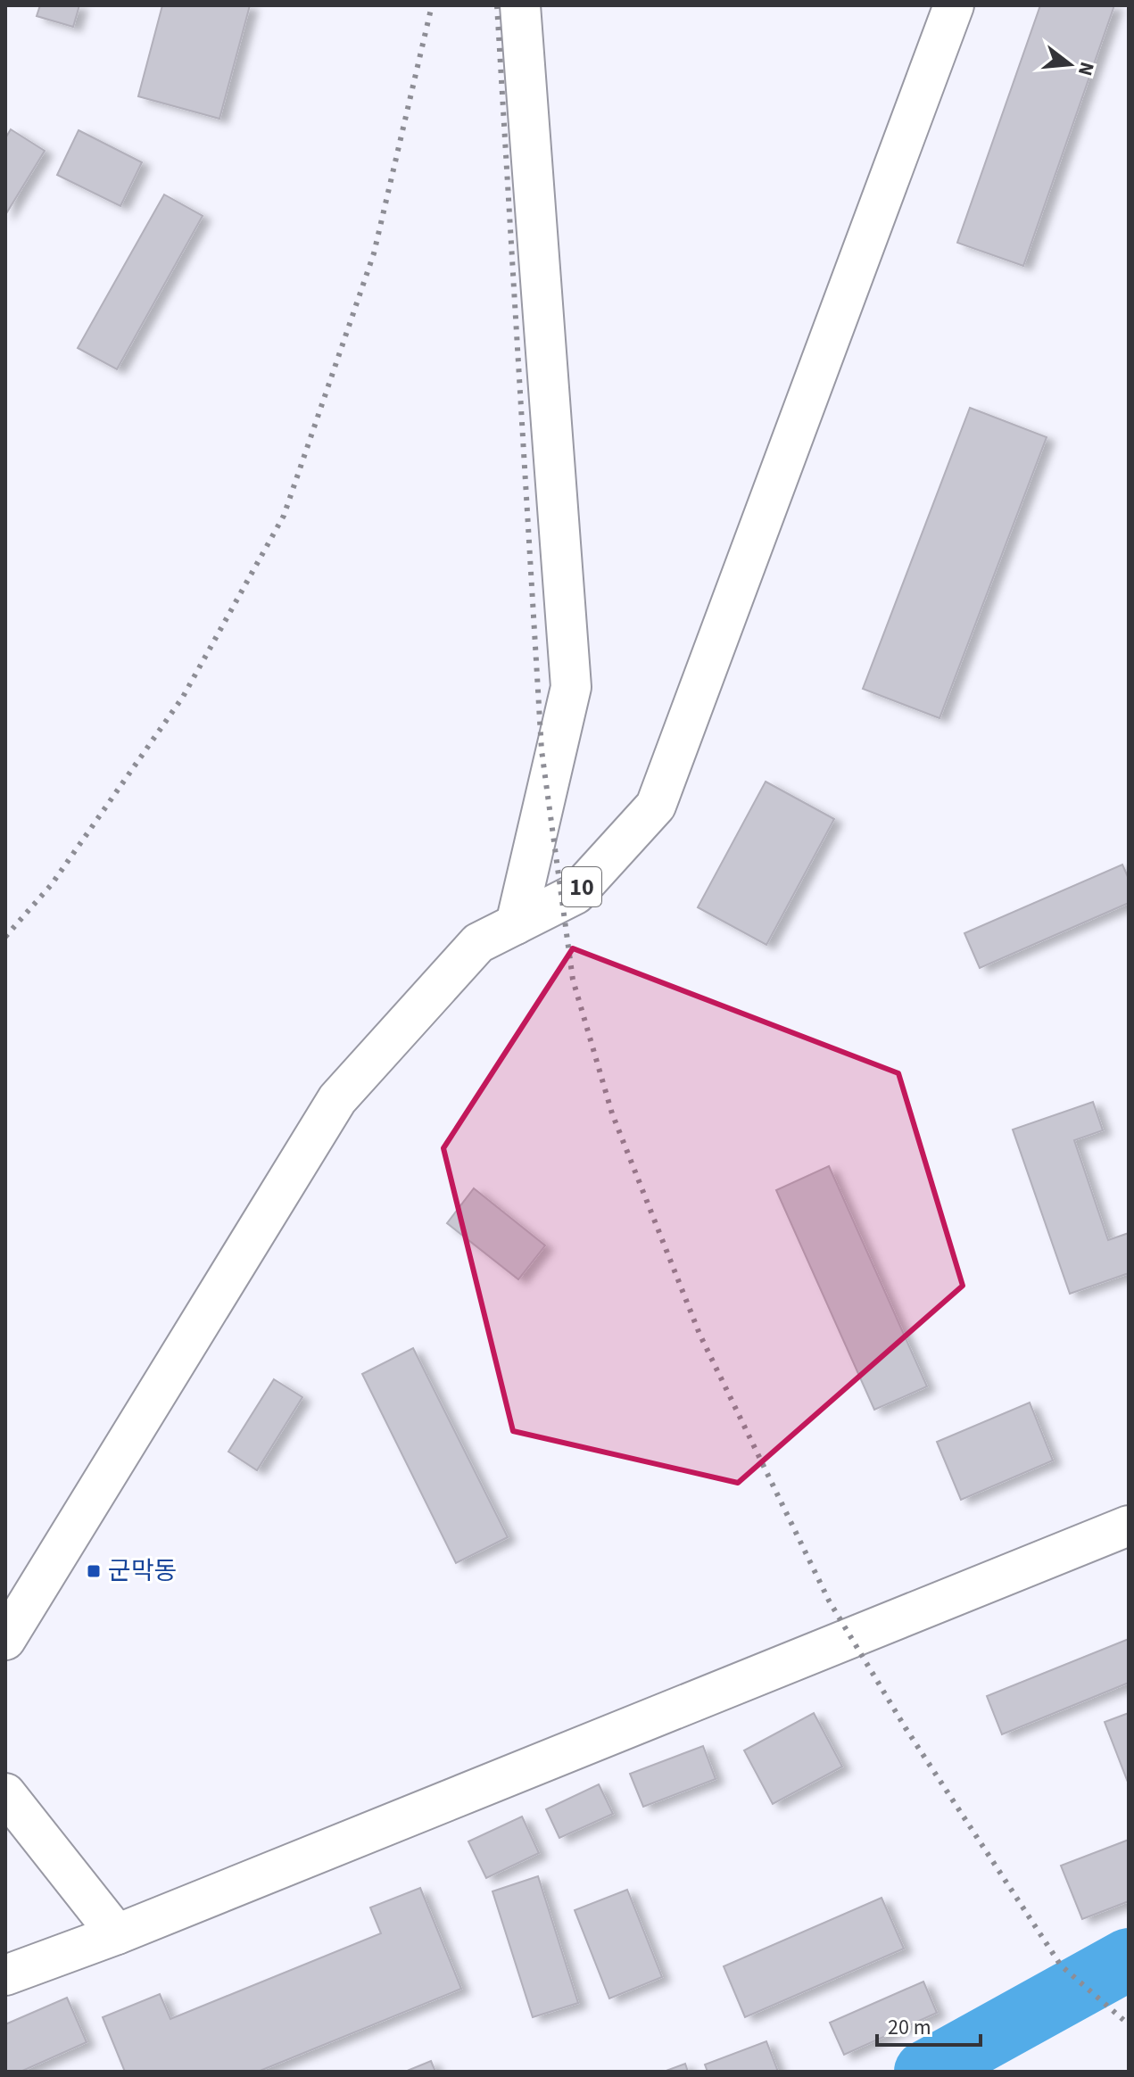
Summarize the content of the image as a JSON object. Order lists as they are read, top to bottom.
{
  "streets": {
    "main road": ["10"]
  },
  "places": {
    "transit": ["군막동"]
  },
  "scale_bar": "20 m",
  "north": "right"
}
